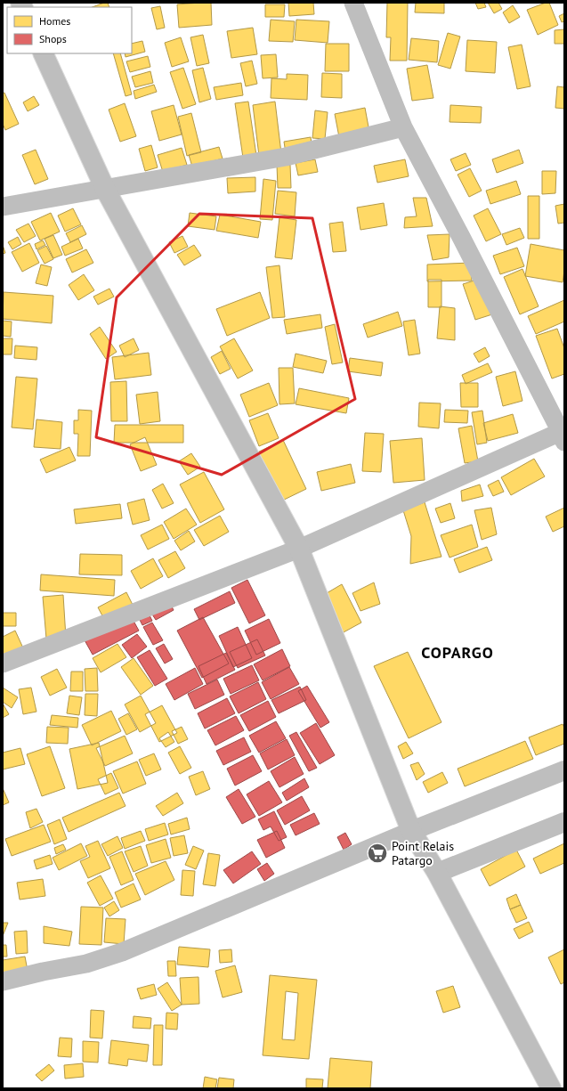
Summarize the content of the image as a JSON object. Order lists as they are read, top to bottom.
{
  "districts": ["COPARGO"],
  "places": {
    "supermarket": ["Point Relais Patargo"]
  },
  "legend": ["Homes", "Shops"]
}
